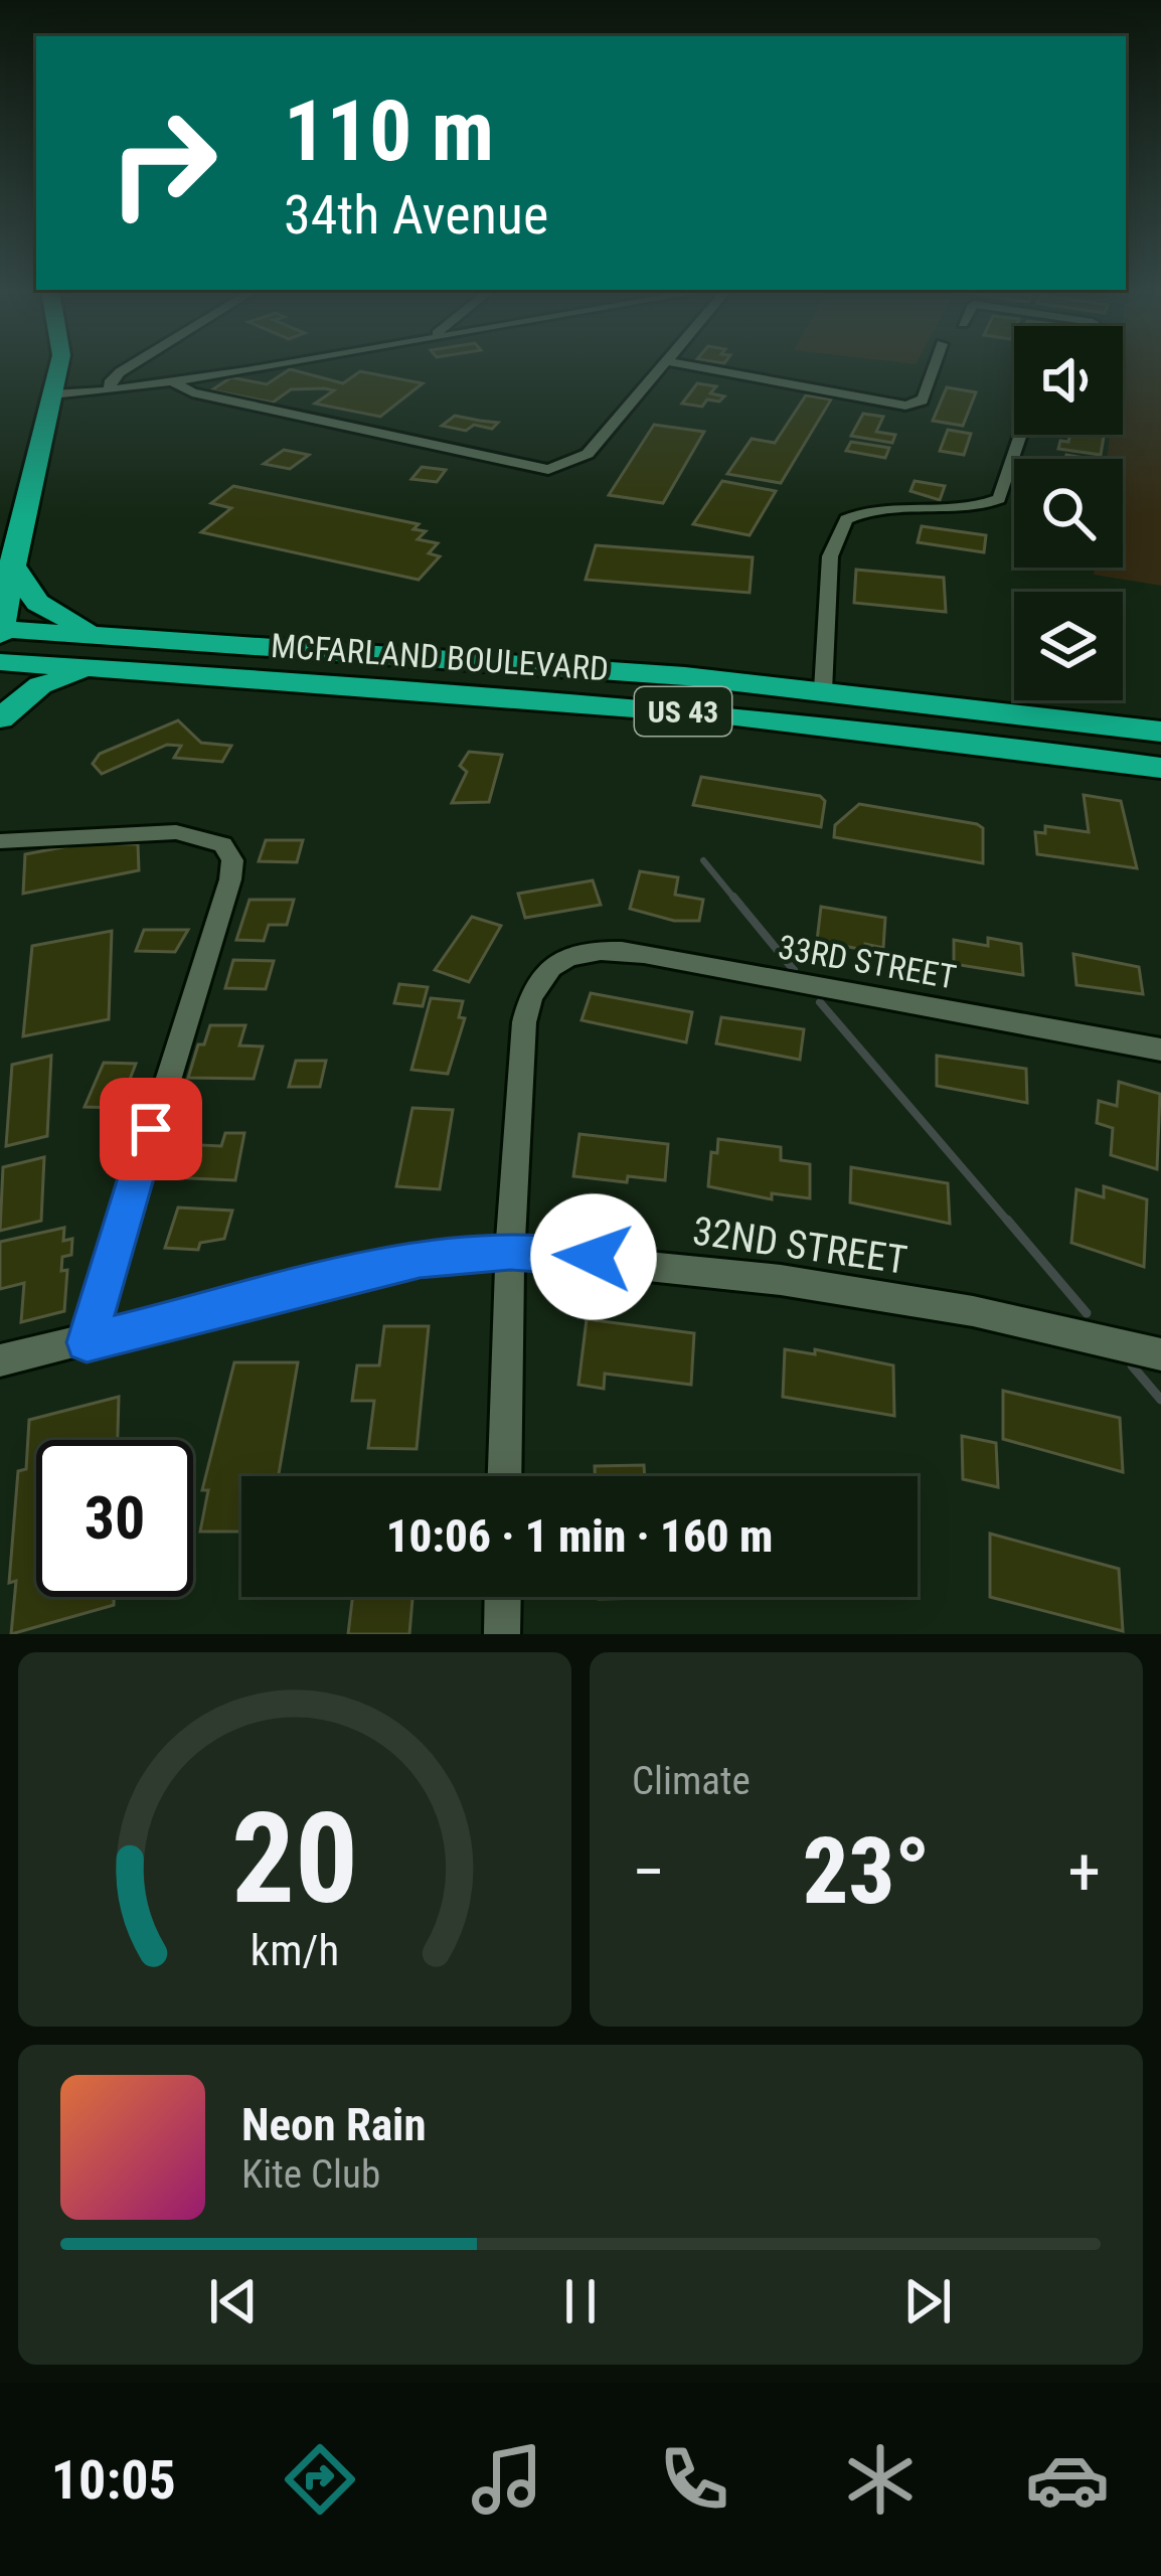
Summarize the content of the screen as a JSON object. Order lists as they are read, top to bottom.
{
  "streets": {
    "highway": ["MCFARLAND BOULEVARD", "US 43"],
    "street": ["33RD STREET", "32ND STREET"]
  },
  "crossings": [
    ["MCFARLAND BOULEVARD", "US 43"],
    ["33RD STREET", "32ND STREET"]
  ],
  "page": {
    "turn": ["110 m", "34th Avenue"],
    "limit": "30",
    "trip": "10:06 · 1 min · 160 m",
    "tile": "Climate",
    "heat": ["−", "23°", "+"],
    "song": ["Neon Rain", "Kite Club"],
    "tabs": "10:05",
    "gauge": ["20", "km/h"]
  }
}
